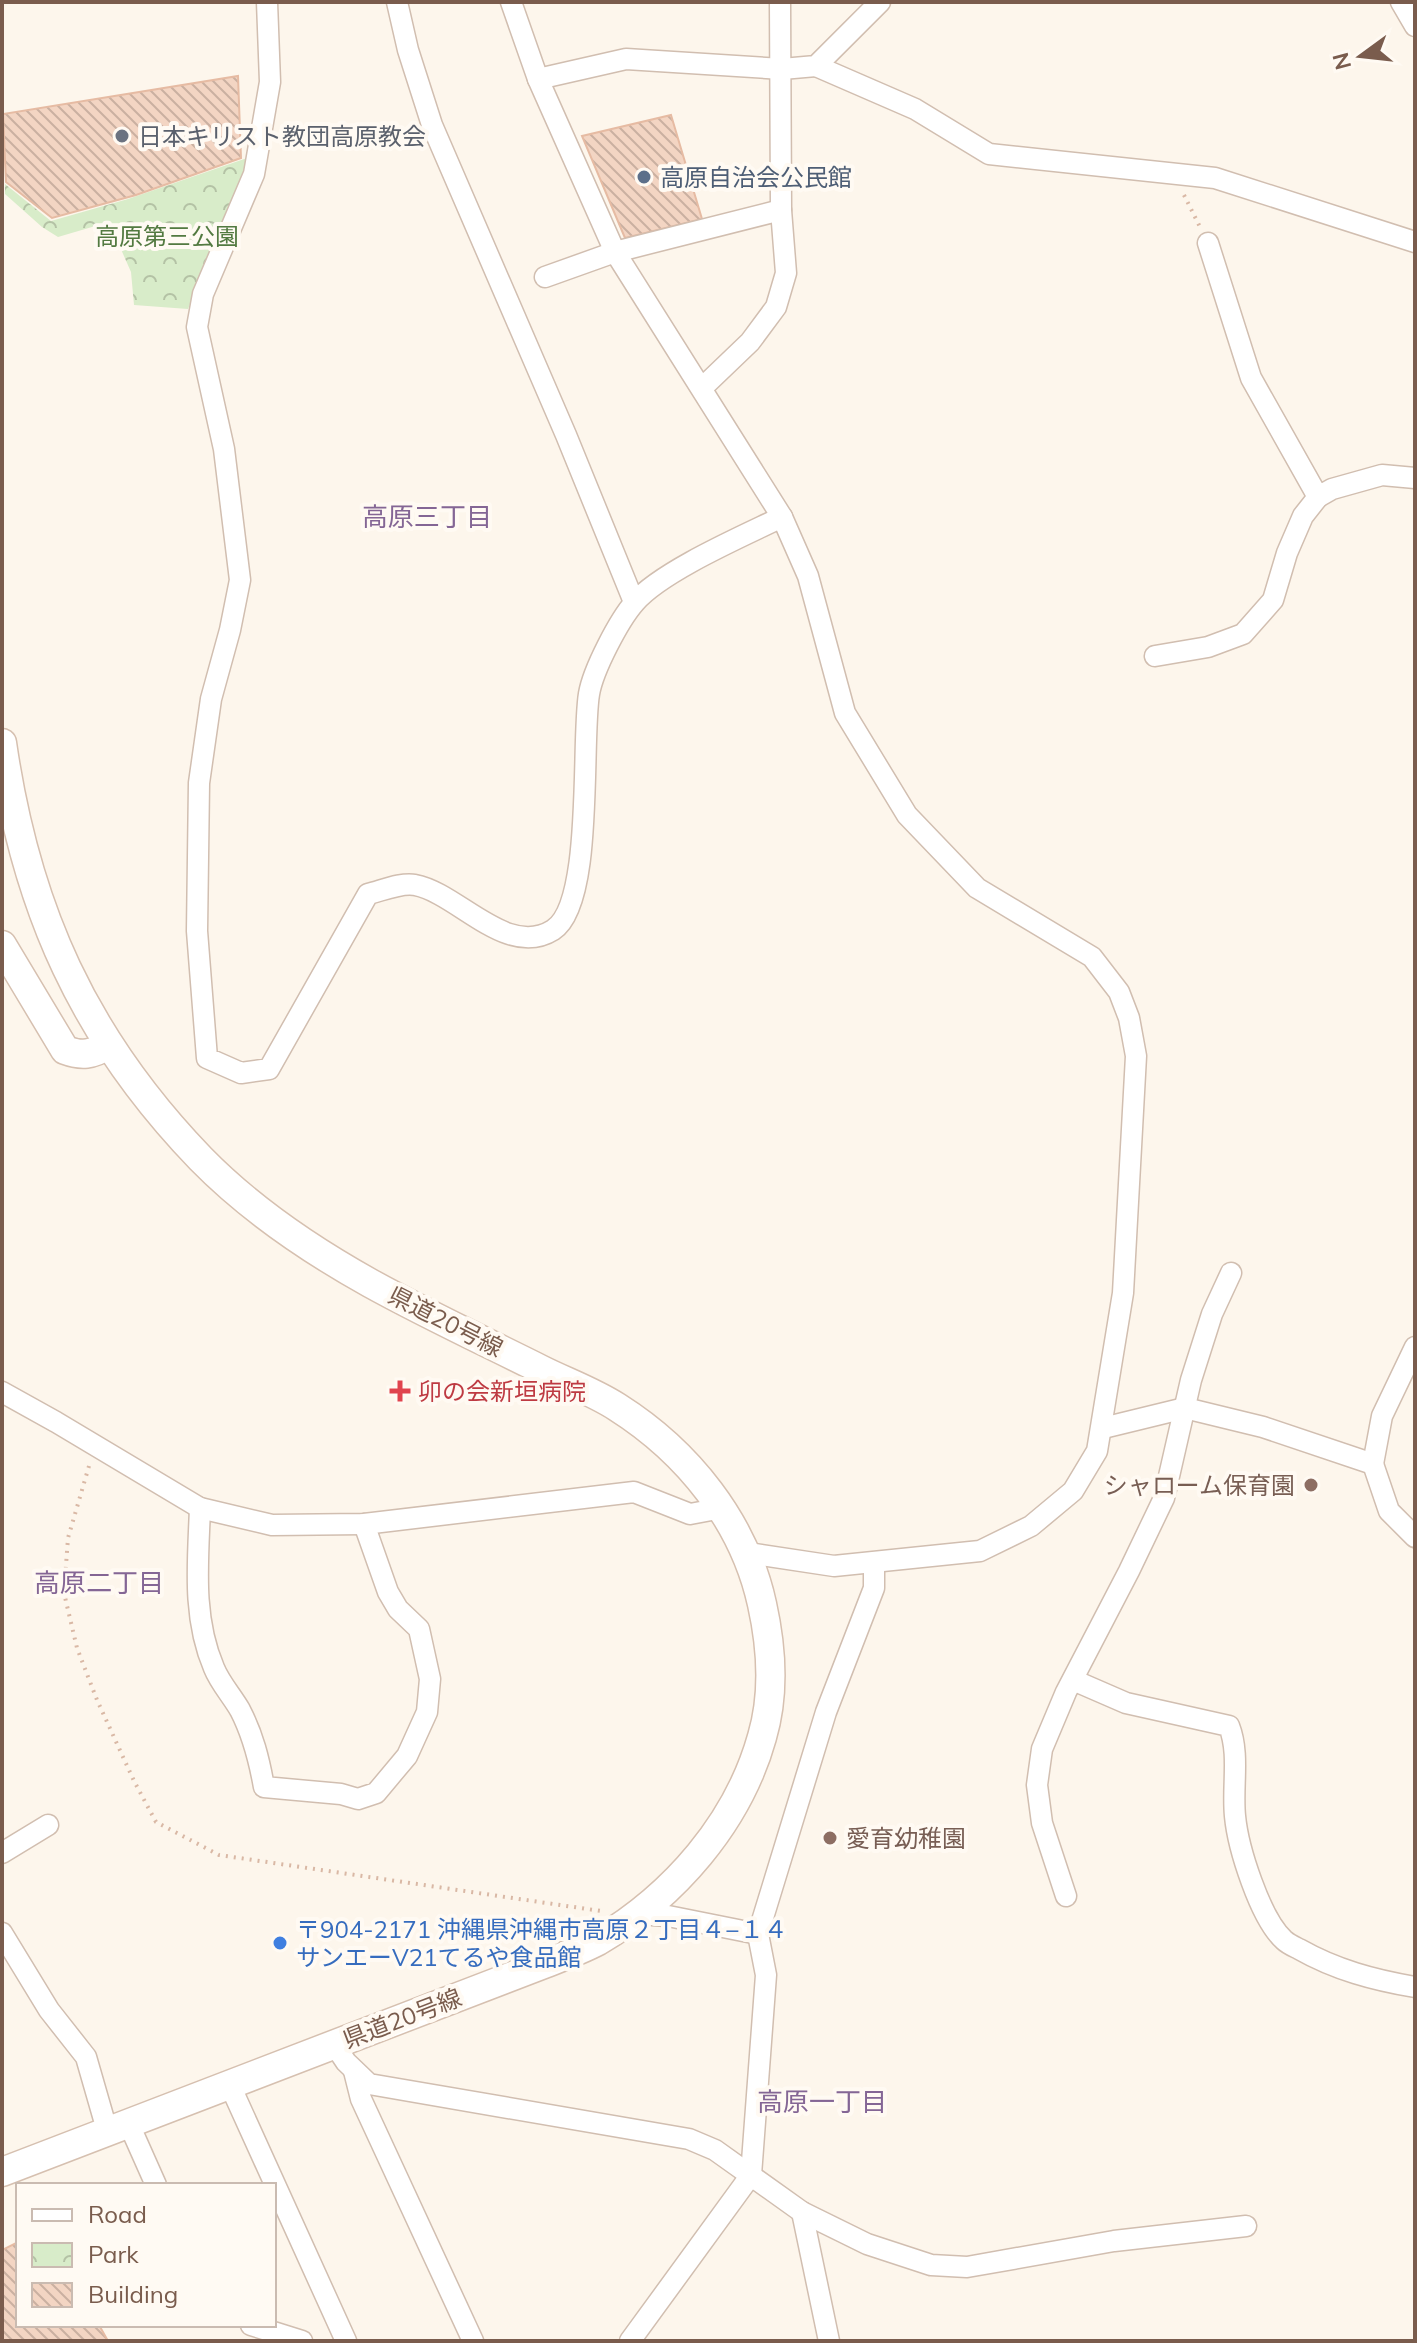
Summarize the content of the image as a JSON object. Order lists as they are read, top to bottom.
{
  "streets": {
    "main road": ["県道20号線"]
  },
  "districts": ["高原三丁目", "高原二丁目", "高原一丁目"],
  "parks": ["高原第三公園"],
  "places": {
    "other": [
      "日本キリスト教団高原教会",
      "高原自治会公民館",
      "シャローム保育園",
      "愛育幼稚園",
      "〒904-2171 沖縄県沖縄市高原２丁目４−１４ サンエーV21てるや食品館"
    ],
    "health": ["卯の会新垣病院"]
  },
  "legend": ["Road", "Park", "Building"],
  "north": "left"
}
